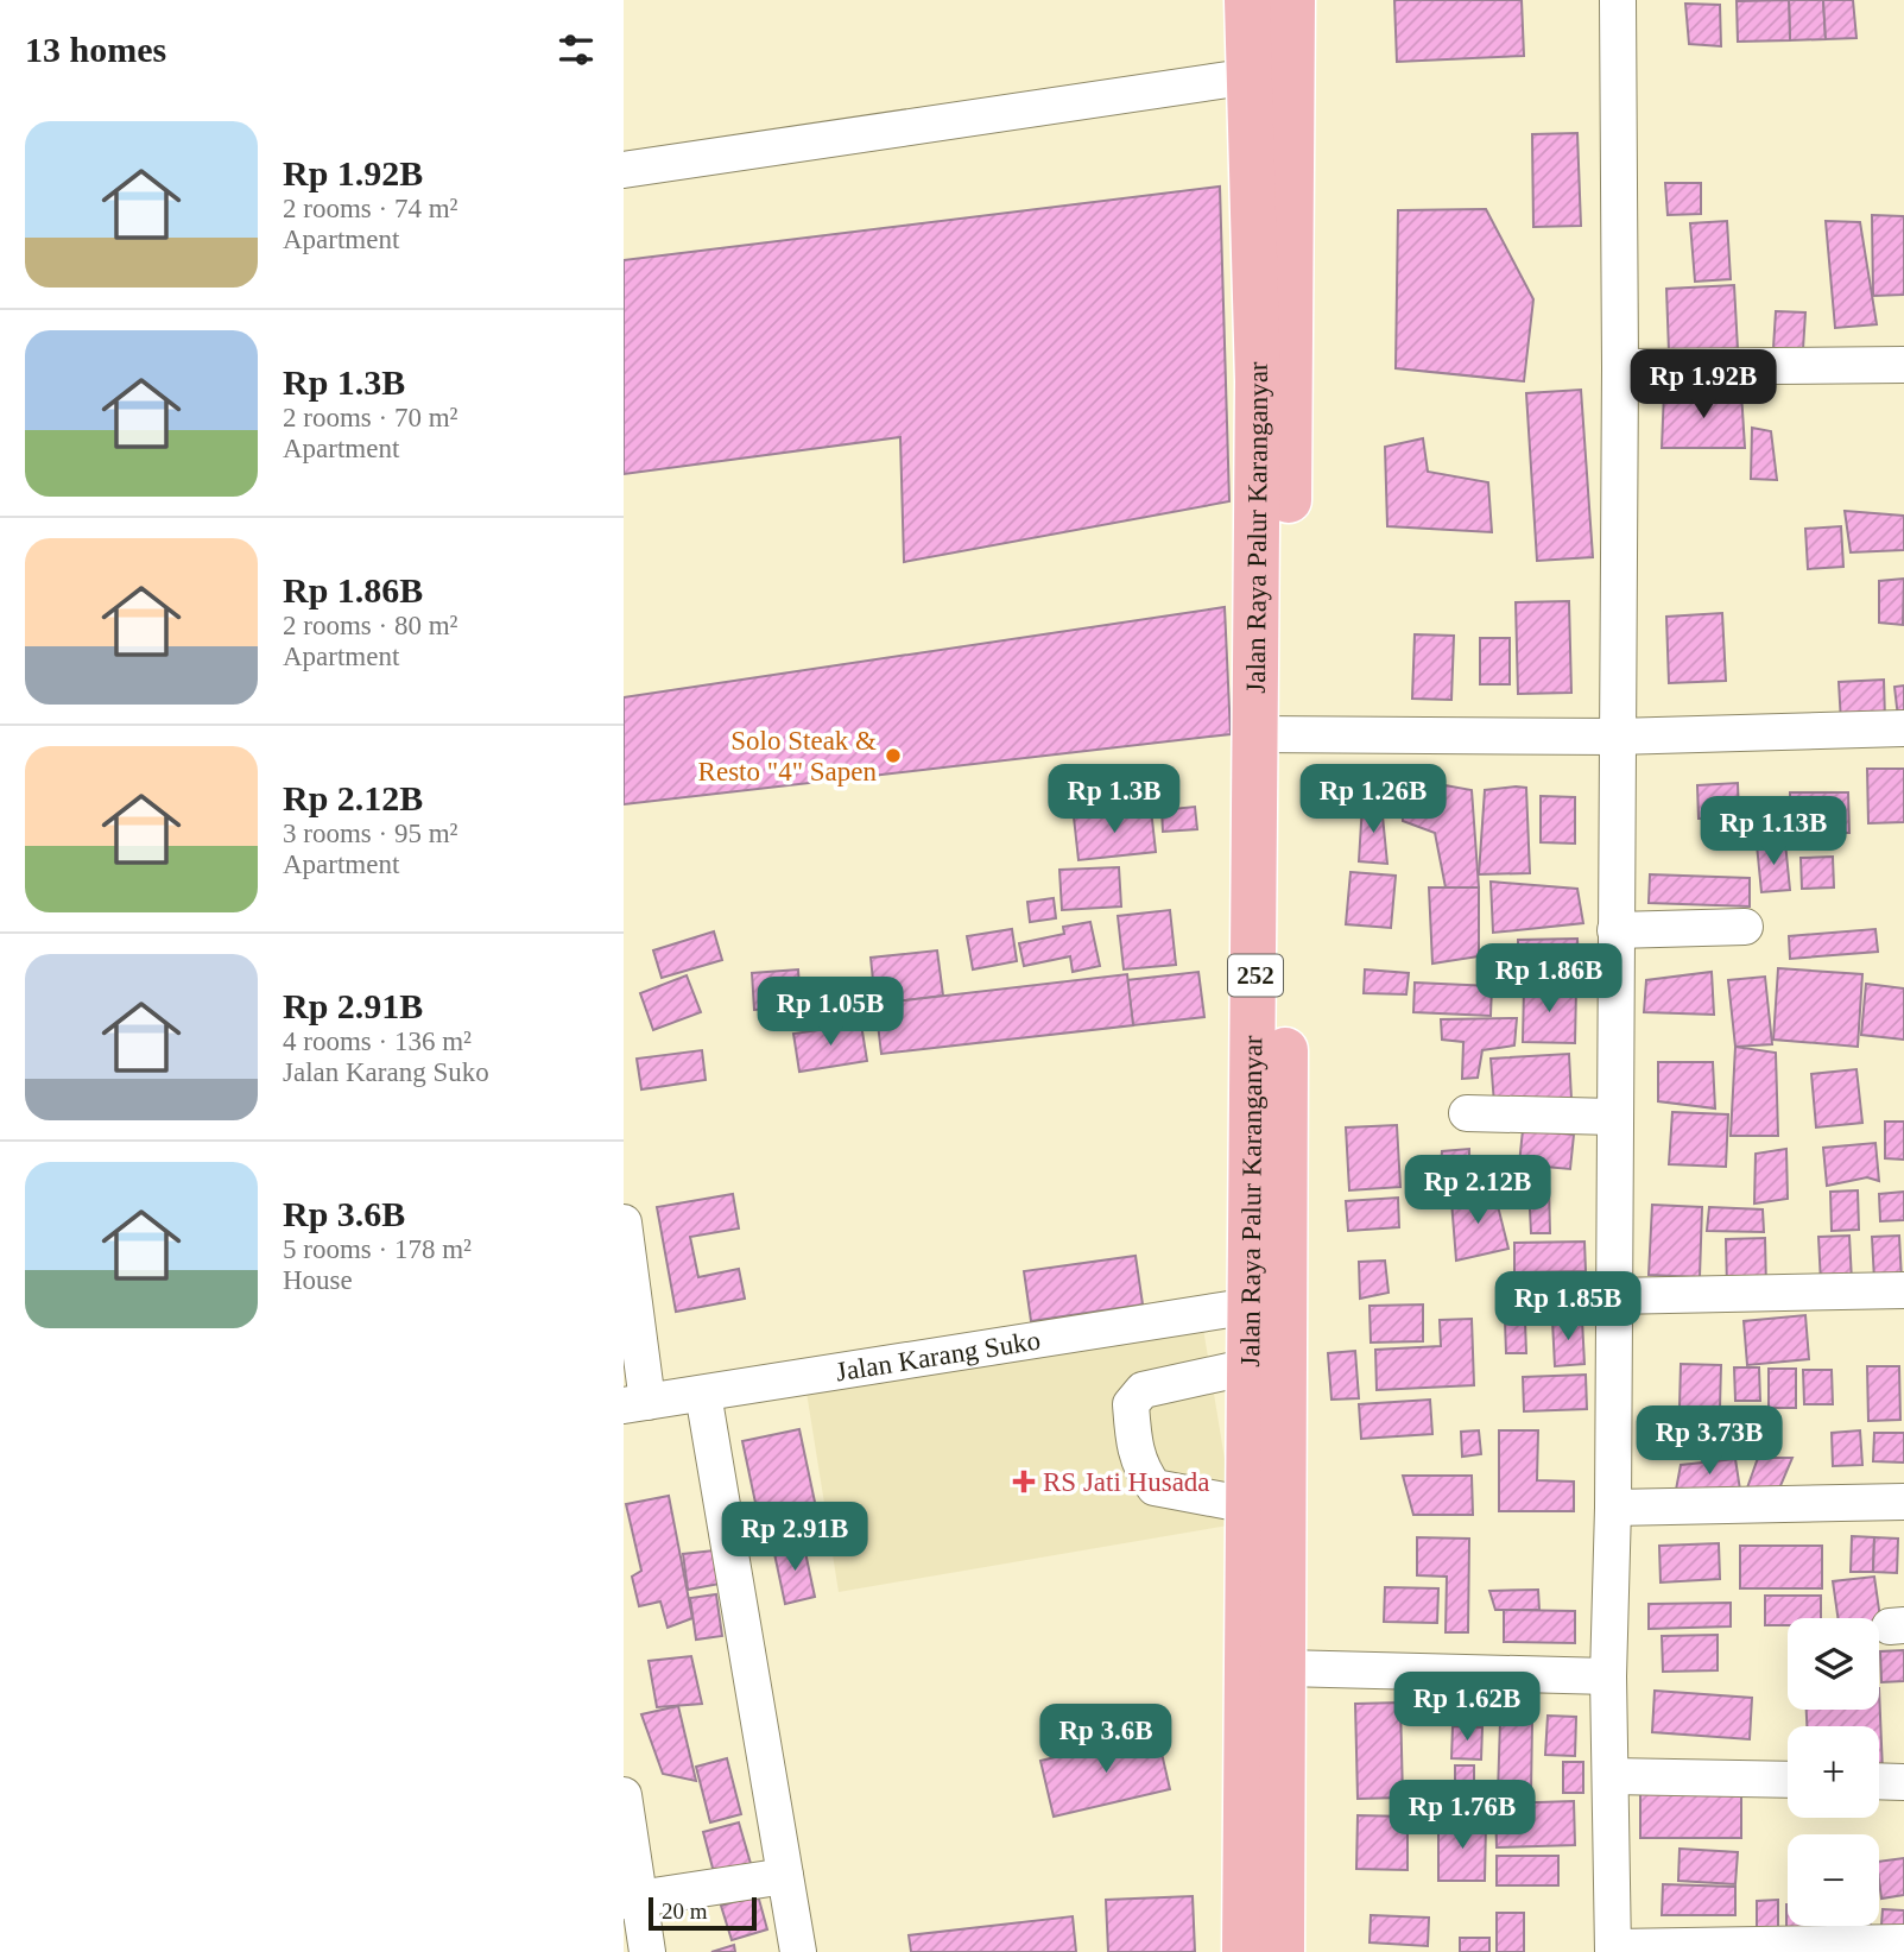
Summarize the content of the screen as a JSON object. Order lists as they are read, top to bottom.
{
  "streets": {
    "main road": ["Jalan Raya Palur Karanganyar", "252"],
    "street": ["Jalan Karang Suko"]
  },
  "crossings": [
    ["Jalan Raya Palur Karanganyar", "Jalan Karang Suko"]
  ],
  "places": {
    "other": ["Solo Steak & Resto \"4\" Sapen"],
    "health": ["RS Jati Husada"]
  },
  "scale_bar": "20 m",
  "page": {
    "heading": "13 homes",
    "list": [
      {
        "name": "Rp 1.92B",
        "note": "2 rooms · 74 m² · Apartment"
      },
      {
        "name": "Rp 1.3B",
        "note": "2 rooms · 70 m² · Apartment"
      },
      {
        "name": "Rp 1.86B",
        "note": "2 rooms · 80 m² · Apartment"
      },
      {
        "name": "Rp 2.12B",
        "note": "3 rooms · 95 m² · Apartment"
      },
      {
        "name": "Rp 2.91B",
        "note": "4 rooms · 136 m² · Jalan Karang Suko"
      },
      {
        "name": "Rp 3.6B",
        "note": "5 rooms · 178 m² · House"
      }
    ],
    "price": [
      "Rp 1.92B",
      "Rp 1.3B",
      "Rp 1.26B",
      "Rp 1.13B",
      "Rp 1.86B",
      "Rp 1.05B",
      "Rp 2.12B",
      "Rp 1.85B",
      "Rp 3.73B",
      "Rp 2.91B",
      "Rp 1.62B",
      "Rp 3.6B",
      "Rp 1.76B"
    ],
    "map_buttons": ["+", "−"],
    "scale": "20 m"
  }
}
